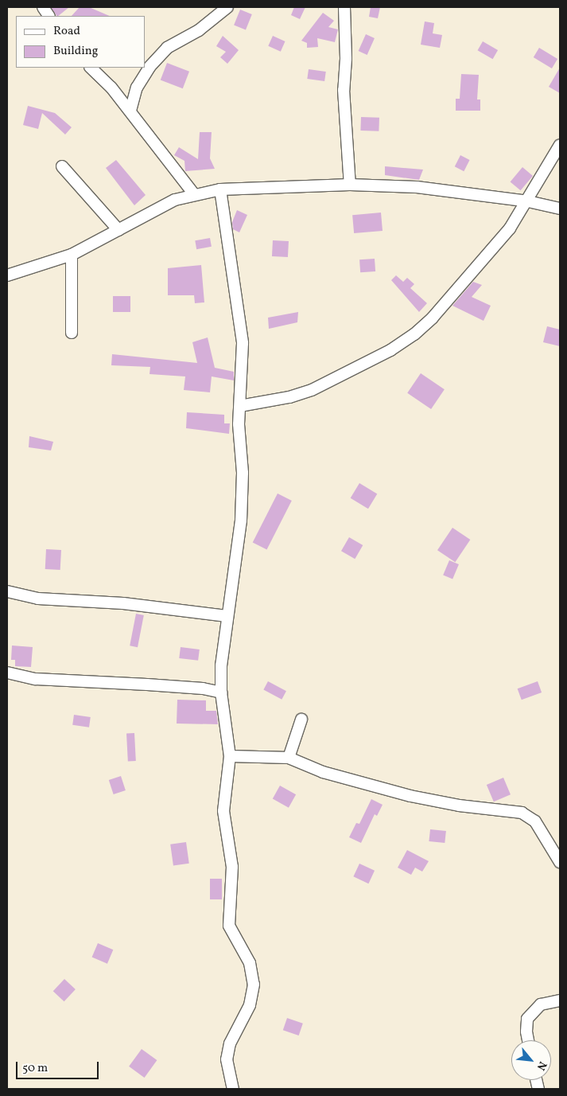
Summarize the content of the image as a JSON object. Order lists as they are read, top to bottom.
{
  "legend": ["Road", "Building"],
  "scale_bar": "50 m",
  "north": "bottom right"
}
